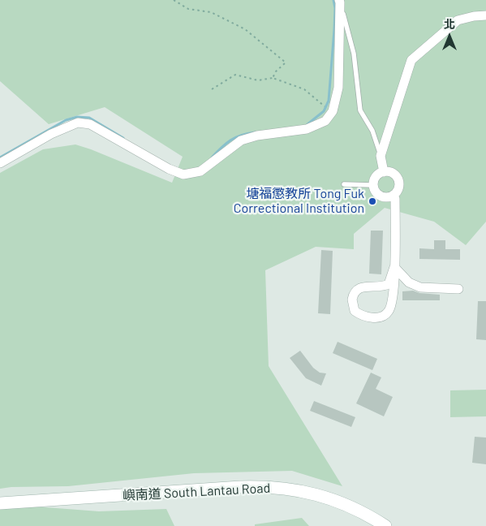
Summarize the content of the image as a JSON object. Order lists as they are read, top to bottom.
{
  "streets": {
    "main road": ["嶼南道 South Lantau Road"]
  },
  "places": ["塘福懲教所 Tong Fuk Correctional Institution"],
  "north": "top"
}
